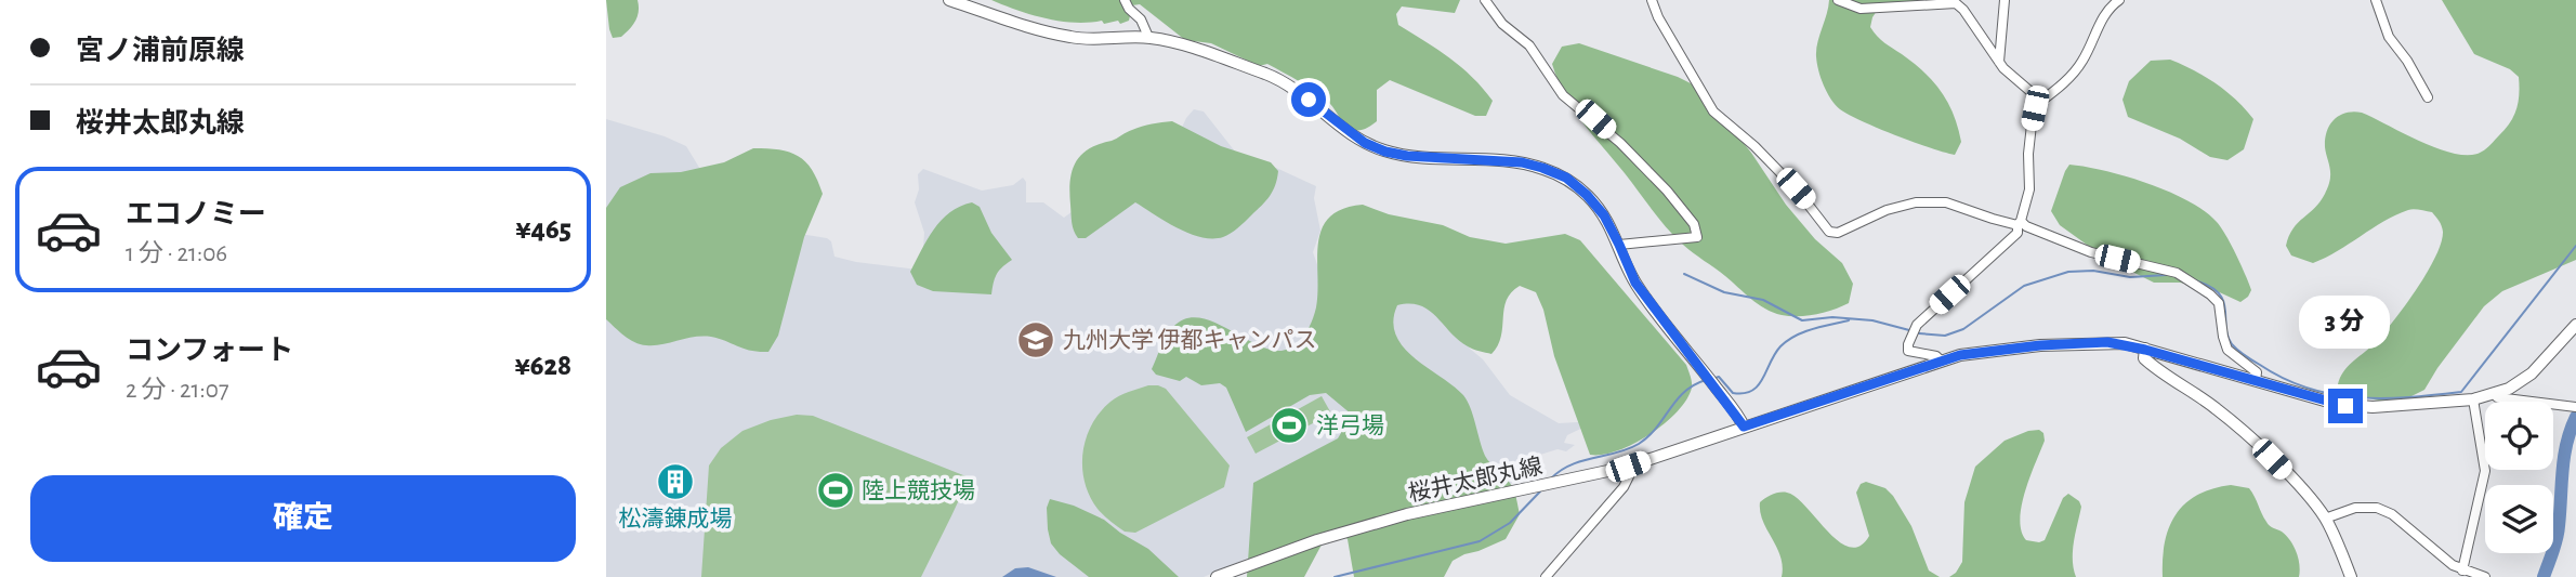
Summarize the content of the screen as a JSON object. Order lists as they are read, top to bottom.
{
  "streets": {
    "main road": ["桜井太郎丸線"]
  },
  "places": {
    "school or university": ["九州大学 伊都キャンパス"],
    "sports": ["洋弓場", "陸上競技場"],
    "building": ["松濤錬成場"]
  },
  "page": {
    "banner": ["宮ノ浦前原線", "桜井太郎丸線"],
    "list": [
      {
        "name": "エコノミー",
        "note": "1 分 · 21:06",
        "value": "¥465"
      },
      {
        "name": "コンフォート",
        "note": "2 分 · 21:07",
        "value": "¥628"
      }
    ],
    "bubble": "3 分",
    "buttons": "確定"
  }
}
